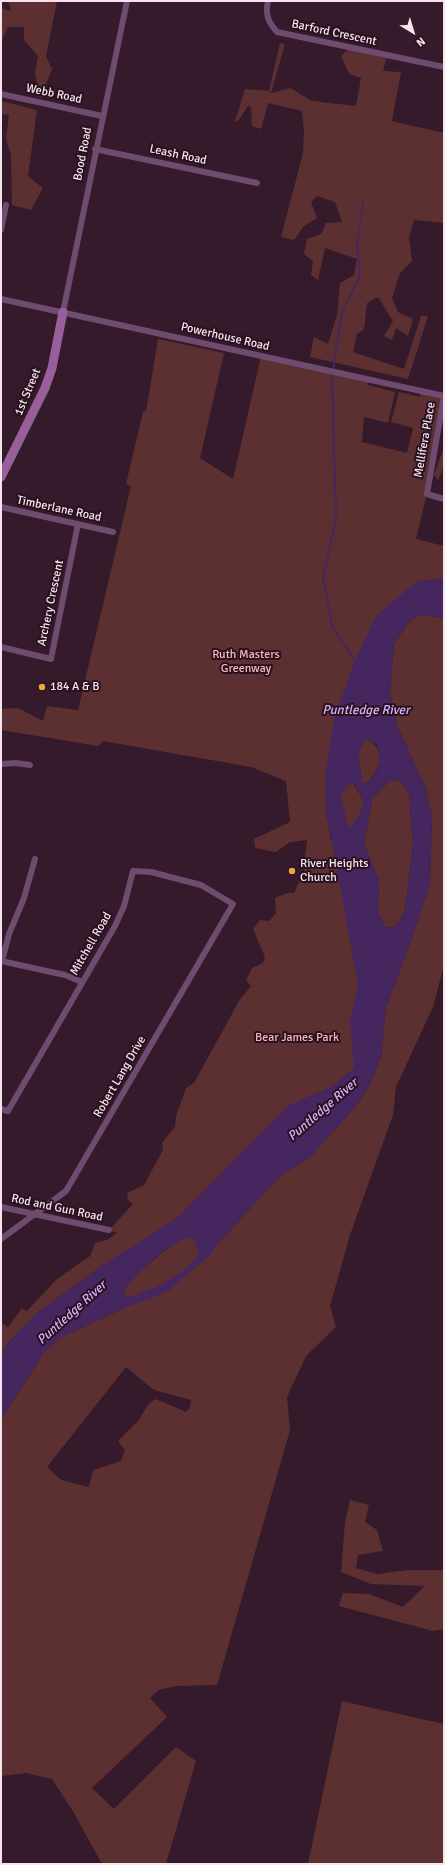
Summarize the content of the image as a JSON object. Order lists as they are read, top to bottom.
{
  "streets": {
    "street": [
      "Barford Crescent",
      "Webb Road",
      "Bood Road",
      "Leash Road",
      "Powerhouse Road",
      "1st Street",
      "Mellifera Place",
      "Timberlane Road",
      "Archery Crescent",
      "Mitchell Road",
      "Robert Lang Drive",
      "Rod and Gun Road"
    ]
  },
  "crossings": [
    ["Webb Road", "Bood Road"],
    ["Bood Road", "Leash Road"],
    ["Bood Road", "Powerhouse Road"],
    ["Bood Road", "1st Street"],
    ["Powerhouse Road", "1st Street"],
    ["Powerhouse Road", "Mellifera Place"],
    ["Timberlane Road", "Archery Crescent"],
    ["Mitchell Road", "Robert Lang Drive"],
    ["Robert Lang Drive", "Rod and Gun Road"]
  ],
  "water": ["Puntledge River"],
  "parks": ["Ruth Masters Greenway", "Bear James Park"],
  "places": ["184 A & B", "River Heights Church"],
  "north": "bottom right"
}
